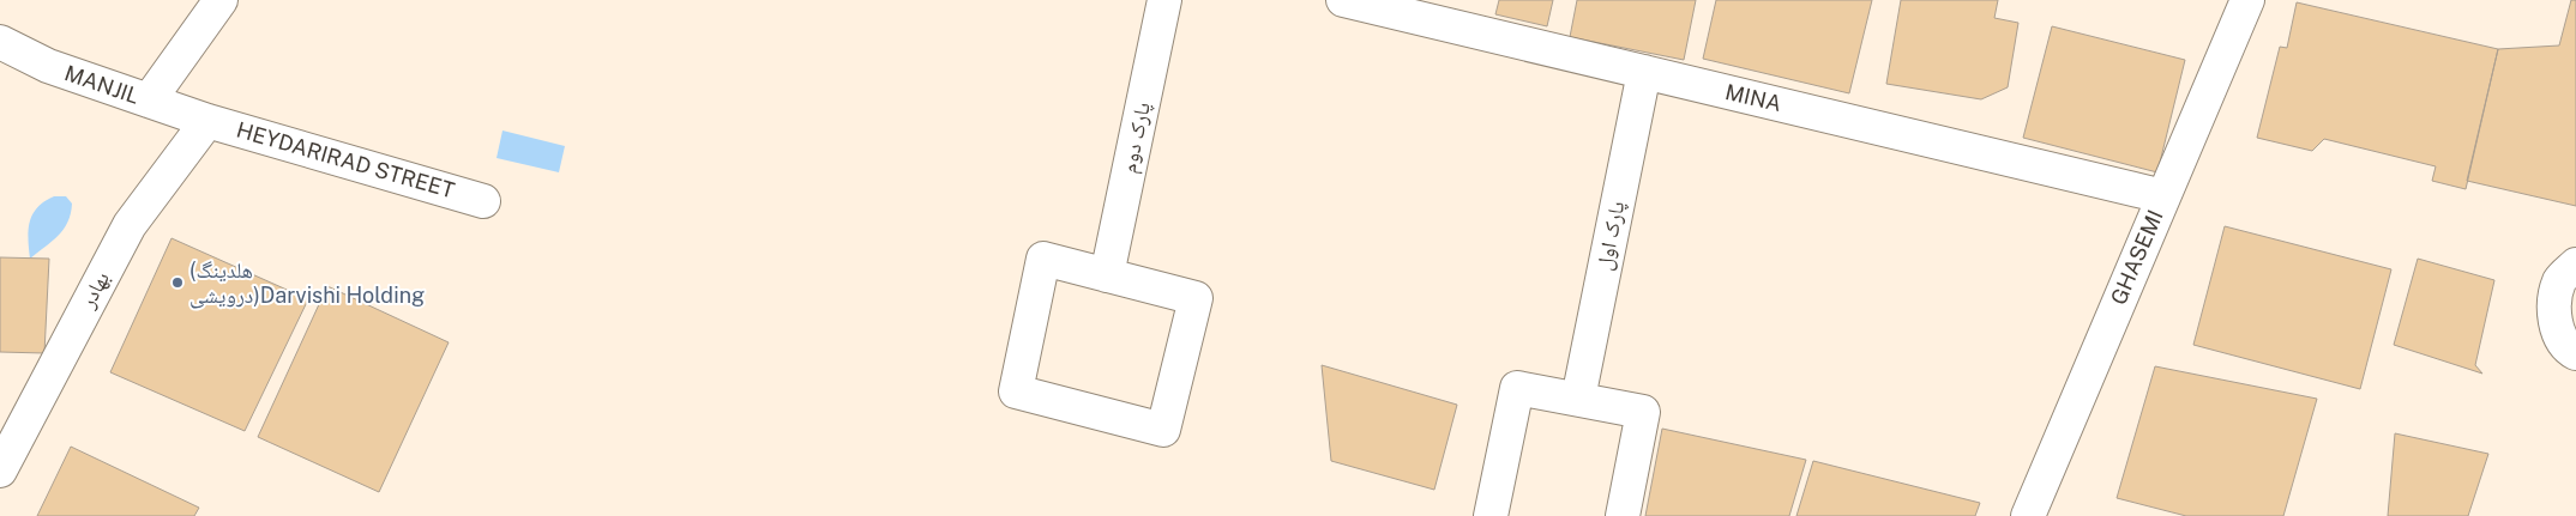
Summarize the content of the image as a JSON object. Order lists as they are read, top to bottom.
{
  "streets": {
    "street": [
      "MANJIL",
      "MINA",
      "پارک دوم",
      "HEYDARIRAD STREET",
      "پارک اول",
      "GHASEMI",
      "بهادر"
    ]
  },
  "crossings": [
    ["MANJIL", "HEYDARIRAD STREET"],
    ["MANJIL", "بهادر"],
    ["MINA", "پارک اول"],
    ["MINA", "GHASEMI"],
    ["HEYDARIRAD STREET", "بهادر"]
  ],
  "places": ["(هلدینگ درویشی)Darvishi Holding"]
}
